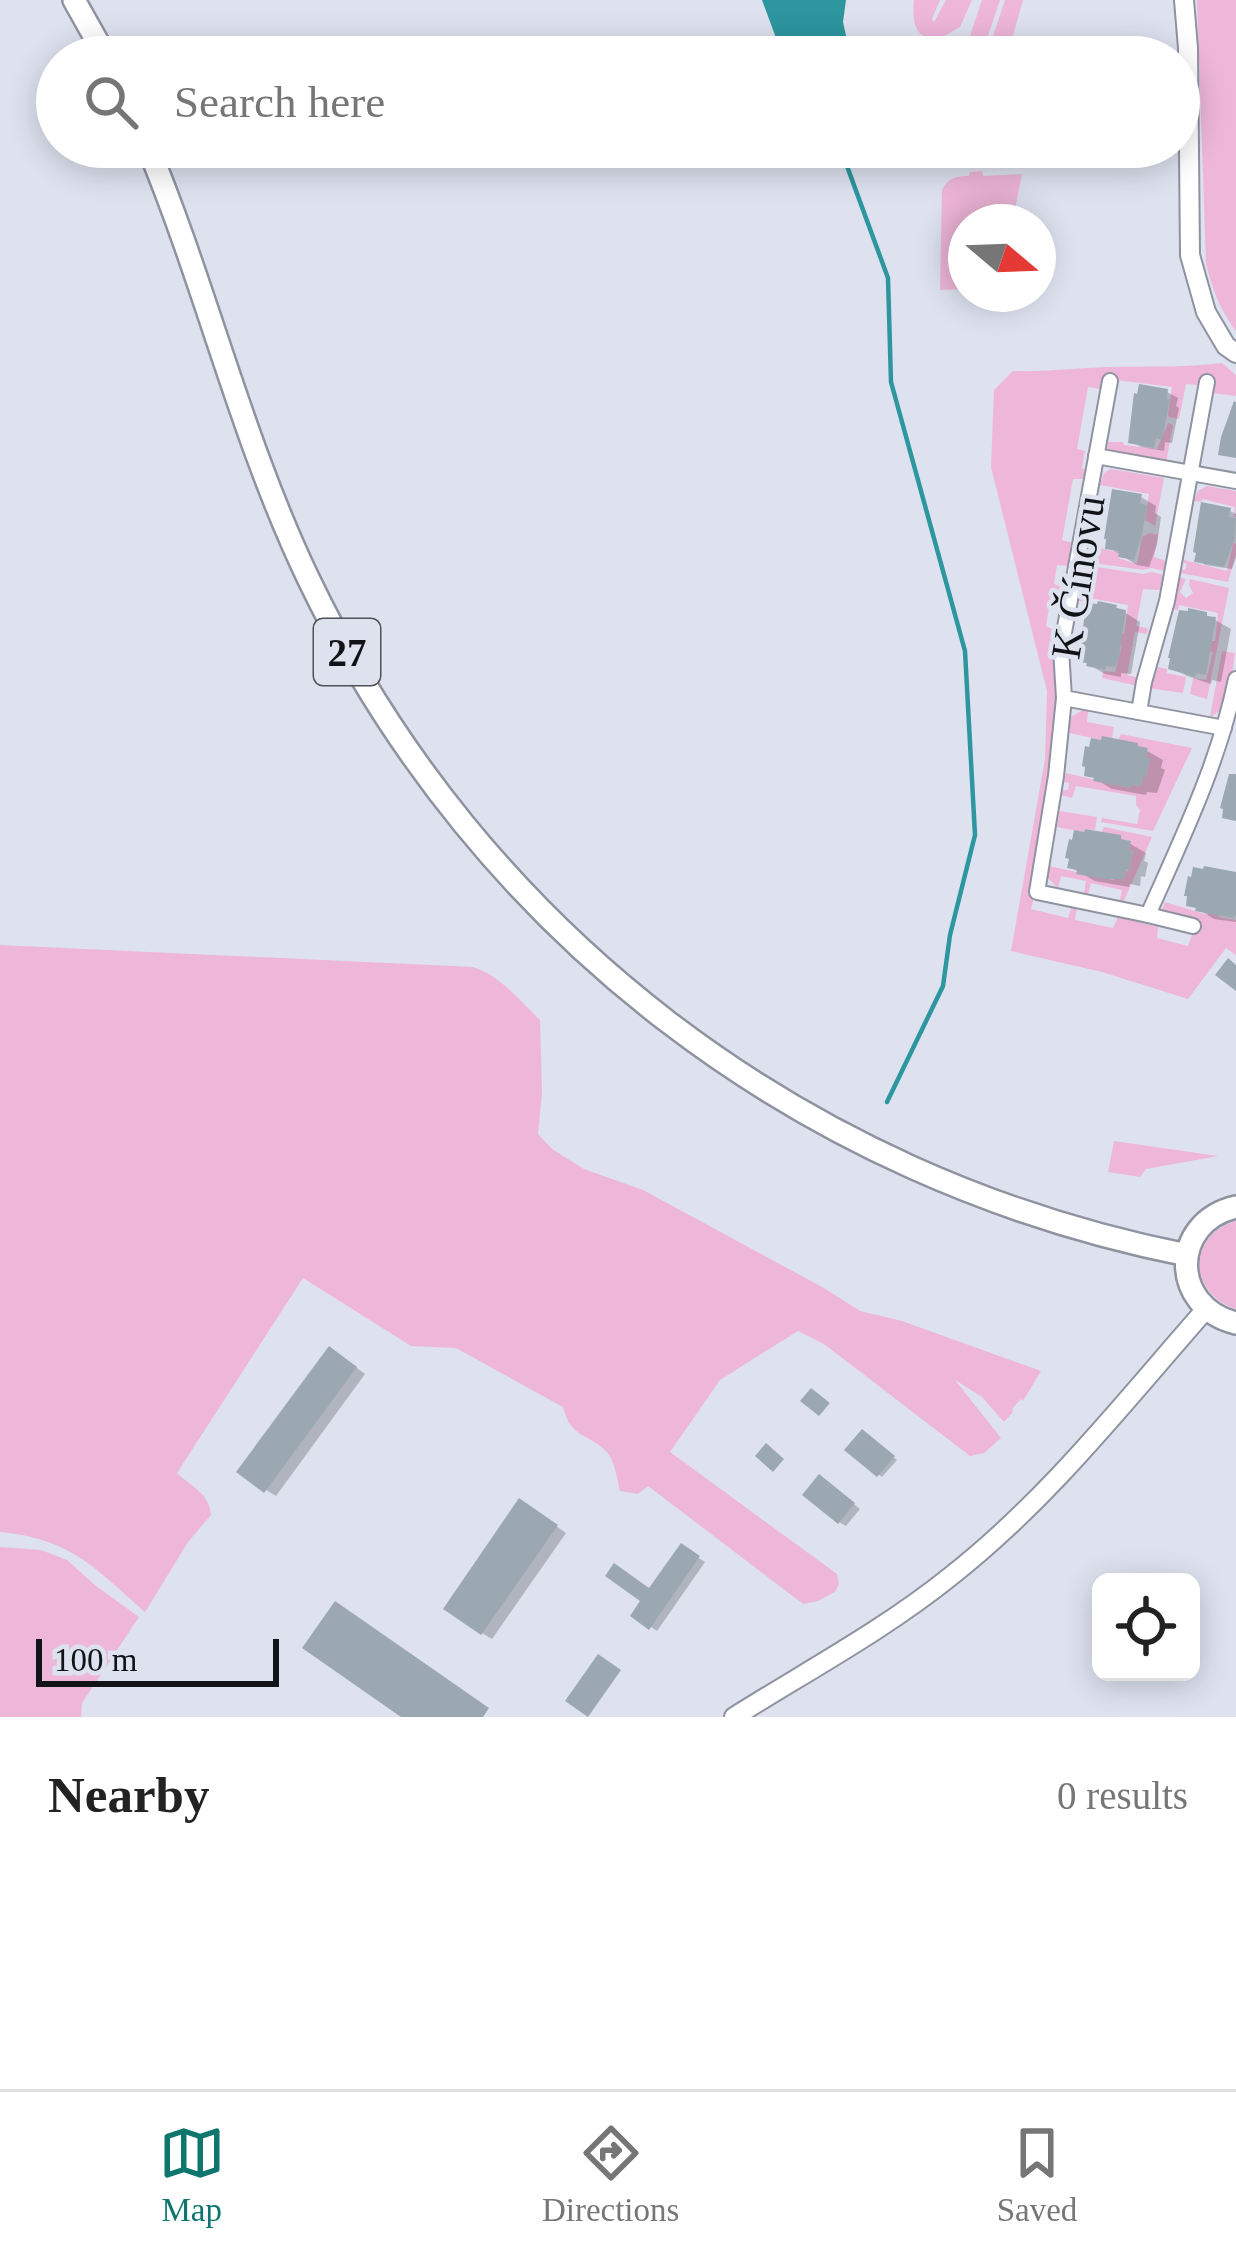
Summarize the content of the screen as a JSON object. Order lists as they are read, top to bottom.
{
  "streets": {
    "main road": ["27"],
    "street": ["K Čínovu"]
  },
  "scale_bar": "100 m",
  "north": "right",
  "page": {
    "search": "Search here",
    "scale": "100 m",
    "heading": ["Nearby", "0 results"],
    "nav": ["Map", "Directions", "Saved"]
  }
}
